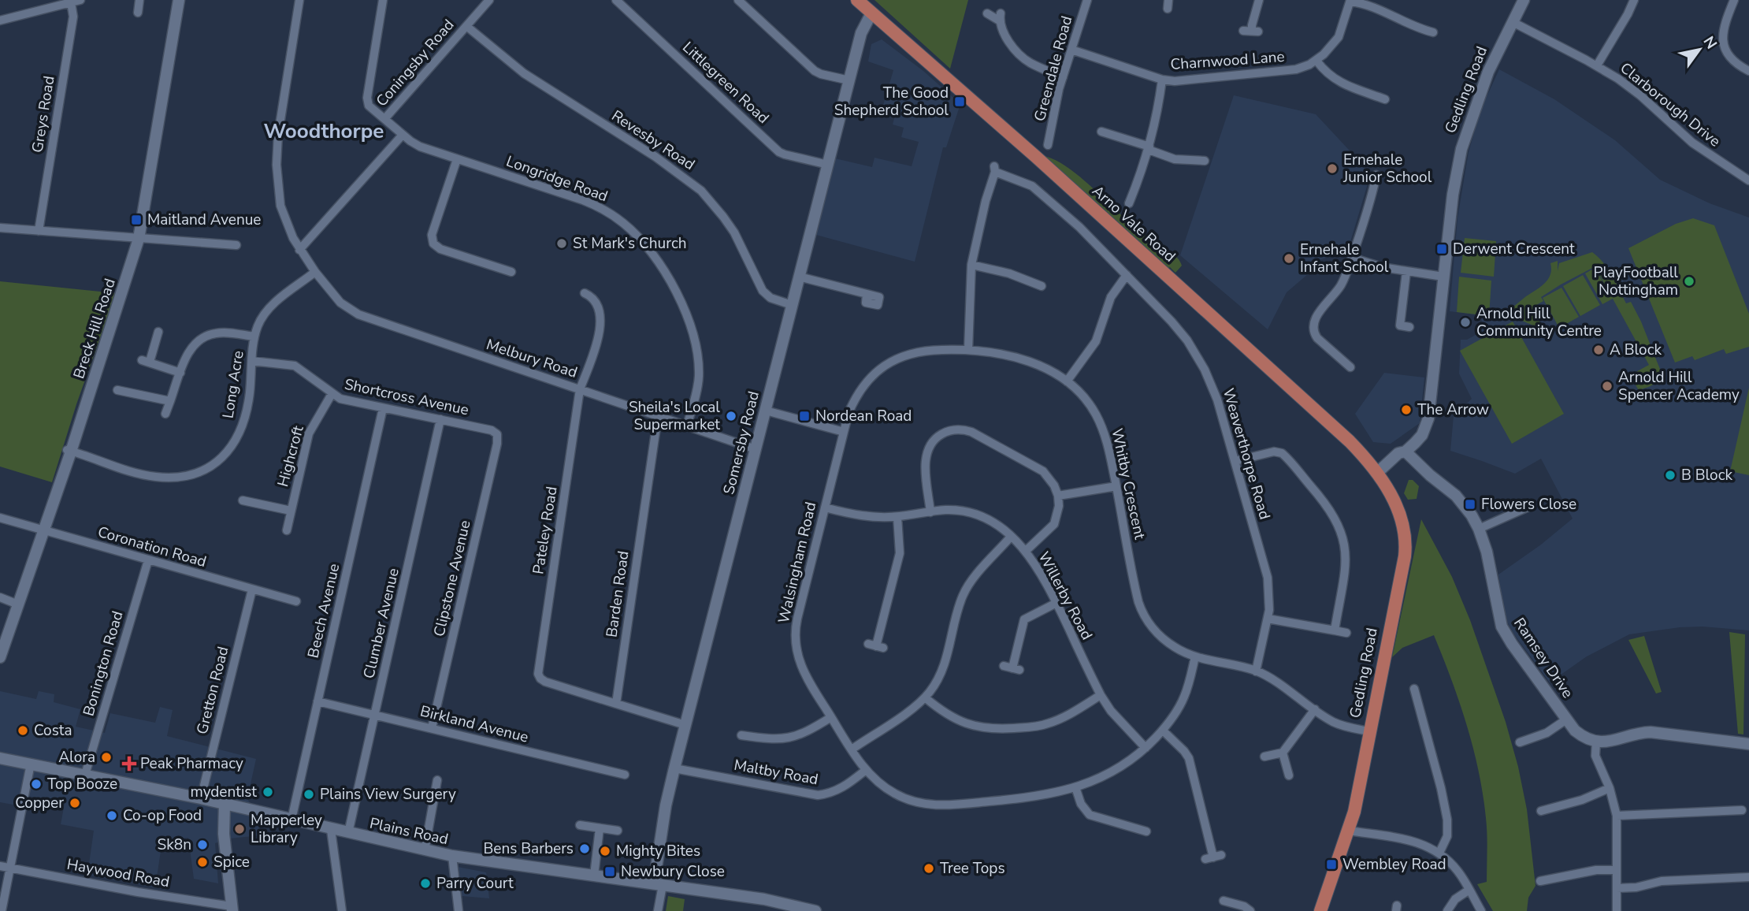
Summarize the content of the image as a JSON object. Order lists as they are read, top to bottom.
{
  "streets": {
    "main road": ["Gedling Road", "Arno Vale Road"],
    "street": [
      "Charnwood Lane",
      "Coningsby Road",
      "Greendale Road",
      "Littlegreen Road",
      "Clarborough Drive",
      "Greys Road",
      "Revesby Road",
      "Longridge Road",
      "Breck Hill Road",
      "Melbury Road",
      "Long Acre",
      "Shortcross Avenue",
      "Somersby Road",
      "Weaverthorpe Road",
      "Highcroft",
      "Whitby Crescent",
      "Pateley Road",
      "Coronation Road",
      "Walsingham Road",
      "Clipstone Avenue",
      "Barden Road",
      "Willerby Road",
      "Beech Avenue",
      "Clumber Avenue",
      "Ramsey Drive",
      "Bonington Road",
      "Gretton Road",
      "Birkland Avenue",
      "Maltby Road",
      "Plains Road",
      "Haywood Road"
    ]
  },
  "crossings": [
    ["Charnwood Lane", "Greendale Road"],
    ["Coningsby Road", "Revesby Road"],
    ["Coningsby Road", "Longridge Road"],
    ["Littlegreen Road", "Somersby Road"],
    ["Gedling Road", "Clarborough Drive"],
    ["Gedling Road", "Arno Vale Road"],
    ["Gedling Road", "Whitby Crescent"],
    ["Gedling Road", "Ramsey Drive"],
    ["Revesby Road", "Somersby Road"],
    ["Longridge Road", "Melbury Road"],
    ["Arno Vale Road", "Somersby Road"],
    ["Breck Hill Road", "Long Acre"],
    ["Breck Hill Road", "Coronation Road"],
    ["Melbury Road", "Long Acre"],
    ["Melbury Road", "Somersby Road"],
    ["Melbury Road", "Pateley Road"],
    ["Melbury Road", "Barden Road"],
    ["Long Acre", "Shortcross Avenue"],
    ["Shortcross Avenue", "Highcroft"],
    ["Shortcross Avenue", "Clipstone Avenue"],
    ["Shortcross Avenue", "Beech Avenue"],
    ["Shortcross Avenue", "Clumber Avenue"],
    ["Somersby Road", "Maltby Road"],
    ["Somersby Road", "Plains Road"],
    ["Weaverthorpe Road", "Whitby Crescent"],
    ["Whitby Crescent", "Walsingham Road"],
    ["Pateley Road", "Barden Road"],
    ["Coronation Road", "Bonington Road"],
    ["Coronation Road", "Gretton Road"],
    ["Walsingham Road", "Willerby Road"],
    ["Walsingham Road", "Maltby Road"],
    ["Clipstone Avenue", "Birkland Avenue"],
    ["Beech Avenue", "Birkland Avenue"],
    ["Beech Avenue", "Plains Road"],
    ["Clumber Avenue", "Birkland Avenue"],
    ["Clumber Avenue", "Plains Road"],
    ["Bonington Road", "Plains Road"],
    ["Gretton Road", "Plains Road"]
  ],
  "districts": ["Woodthorpe"],
  "places": {
    "transit": [
      "The Good Shepherd School",
      "Maitland Avenue",
      "Derwent Crescent",
      "Nordean Road",
      "Flowers Close",
      "Wembley Road",
      "Newbury Close"
    ],
    "other": [
      "Ernehale Junior School",
      "St Mark's Church",
      "Ernehale Infant School",
      "PlayFootball Nottingham",
      "Arnold Hill Community Centre",
      "A Block",
      "Arnold Hill Spencer Academy",
      "The Arrow",
      "Sheila's Local Supermarket",
      "B Block",
      "Costa",
      "Alora",
      "Top Booze",
      "mydentist",
      "Plains View Surgery",
      "Copper",
      "Co-op Food",
      "Mapperley Library",
      "Sk8n",
      "Bens Barbers",
      "Mighty Bites",
      "Spice",
      "Tree Tops",
      "Parry Court"
    ],
    "health": ["Peak Pharmacy"]
  },
  "north": "top right"
}
